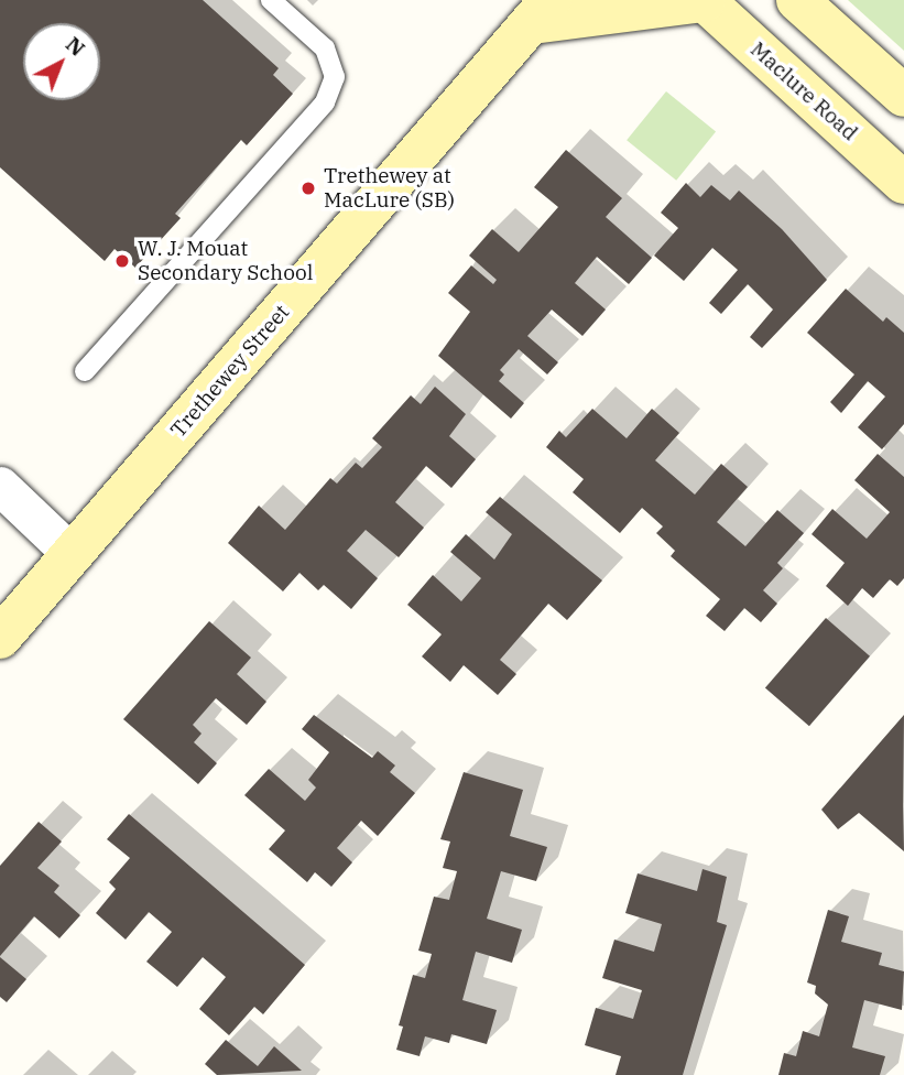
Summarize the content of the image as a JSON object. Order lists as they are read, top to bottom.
{
  "streets": {
    "main road": ["Maclure Road", "Trethewey Street"]
  },
  "places": ["Trethewey at MacLure (SB)", "W. J. Mouat Secondary School"],
  "north": "top right"
}
